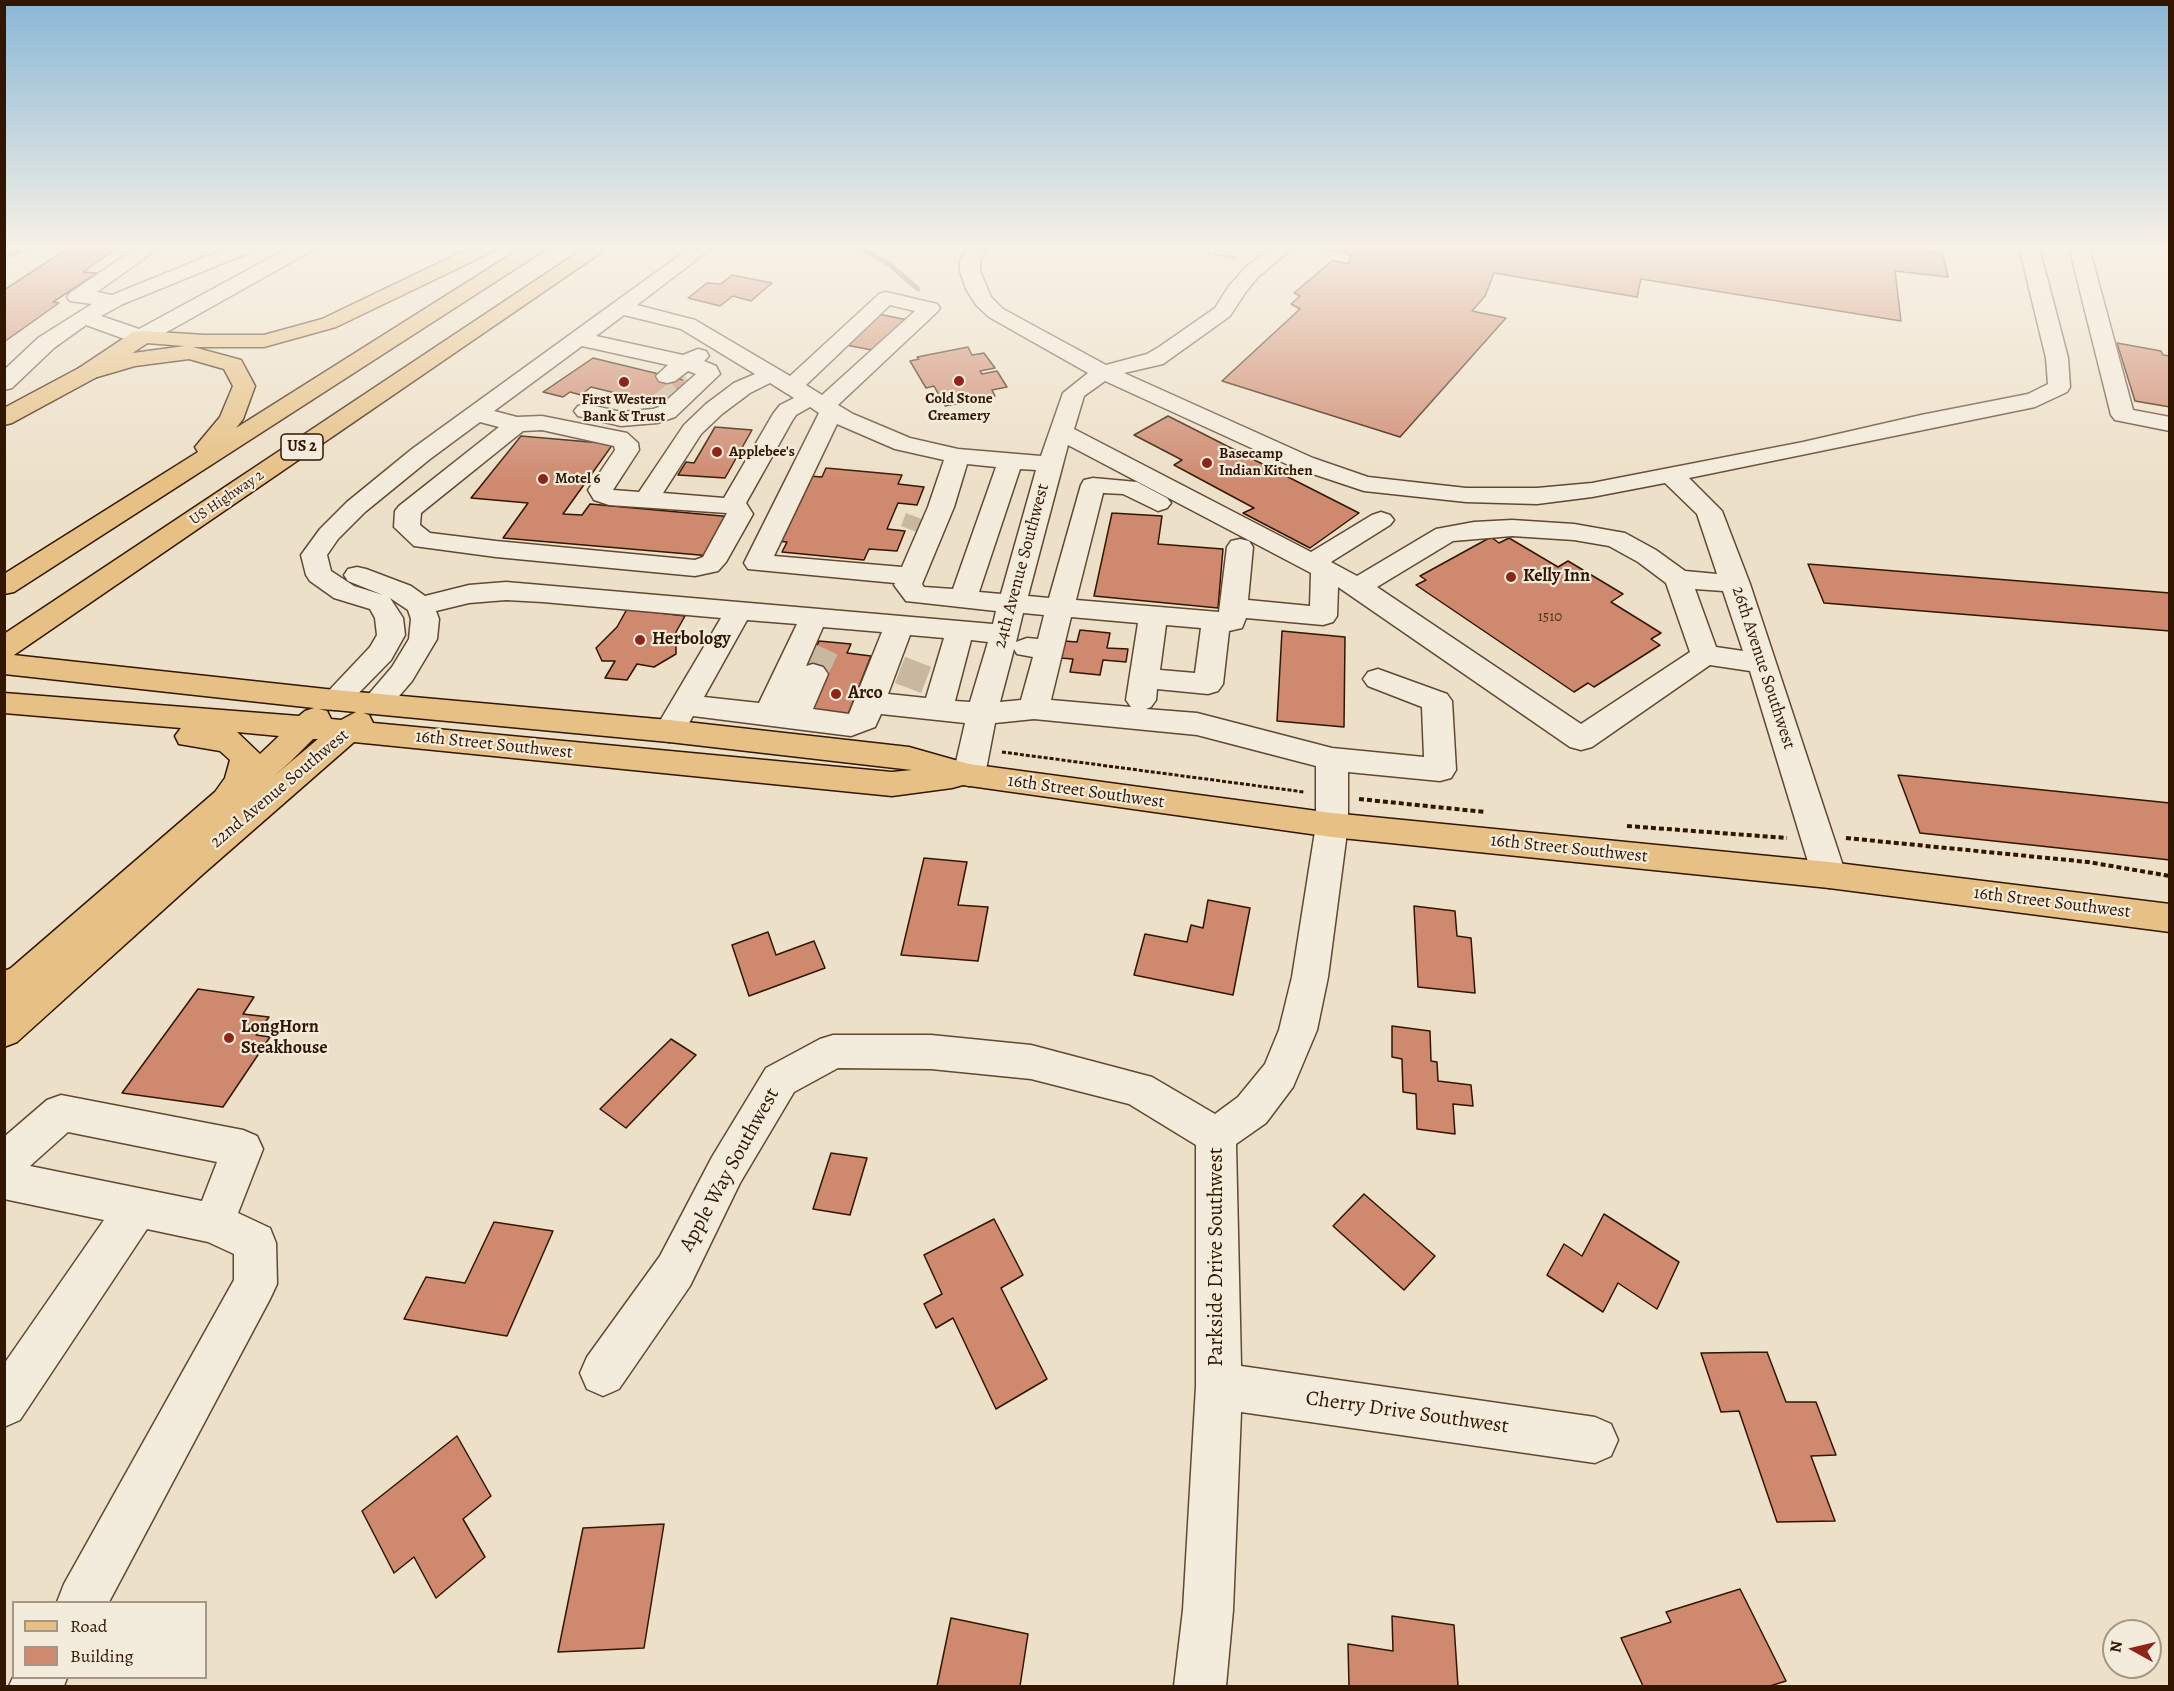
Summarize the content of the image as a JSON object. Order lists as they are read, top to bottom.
{
  "streets": {
    "main road": [
      "US 2",
      "US Highway 2",
      "16th Street Southwest",
      "22nd Avenue Southwest"
    ],
    "street": [
      "24th Avenue Southwest",
      "26th Avenue Southwest",
      "Apple Way Southwest",
      "Parkside Drive Southwest",
      "Cherry Drive Southwest"
    ]
  },
  "crossings": [
    ["24th Avenue Southwest", "16th Street Southwest"],
    ["26th Avenue Southwest", "16th Street Southwest"],
    ["16th Street Southwest", "22nd Avenue Southwest"],
    ["16th Street Southwest", "Parkside Drive Southwest"],
    ["Apple Way Southwest", "Parkside Drive Southwest"],
    ["Parkside Drive Southwest", "Cherry Drive Southwest"]
  ],
  "places": [
    "Cold Stone Creamery",
    "First Western Bank & Trust",
    "Applebee's",
    "Basecamp Indian Kitchen",
    "Motel 6",
    "Kelly Inn",
    "Herbology",
    "Arco",
    "LongHorn Steakhouse"
  ],
  "house_numbers": ["1510"],
  "legend": ["Road", "Building"],
  "north": "left"
}
